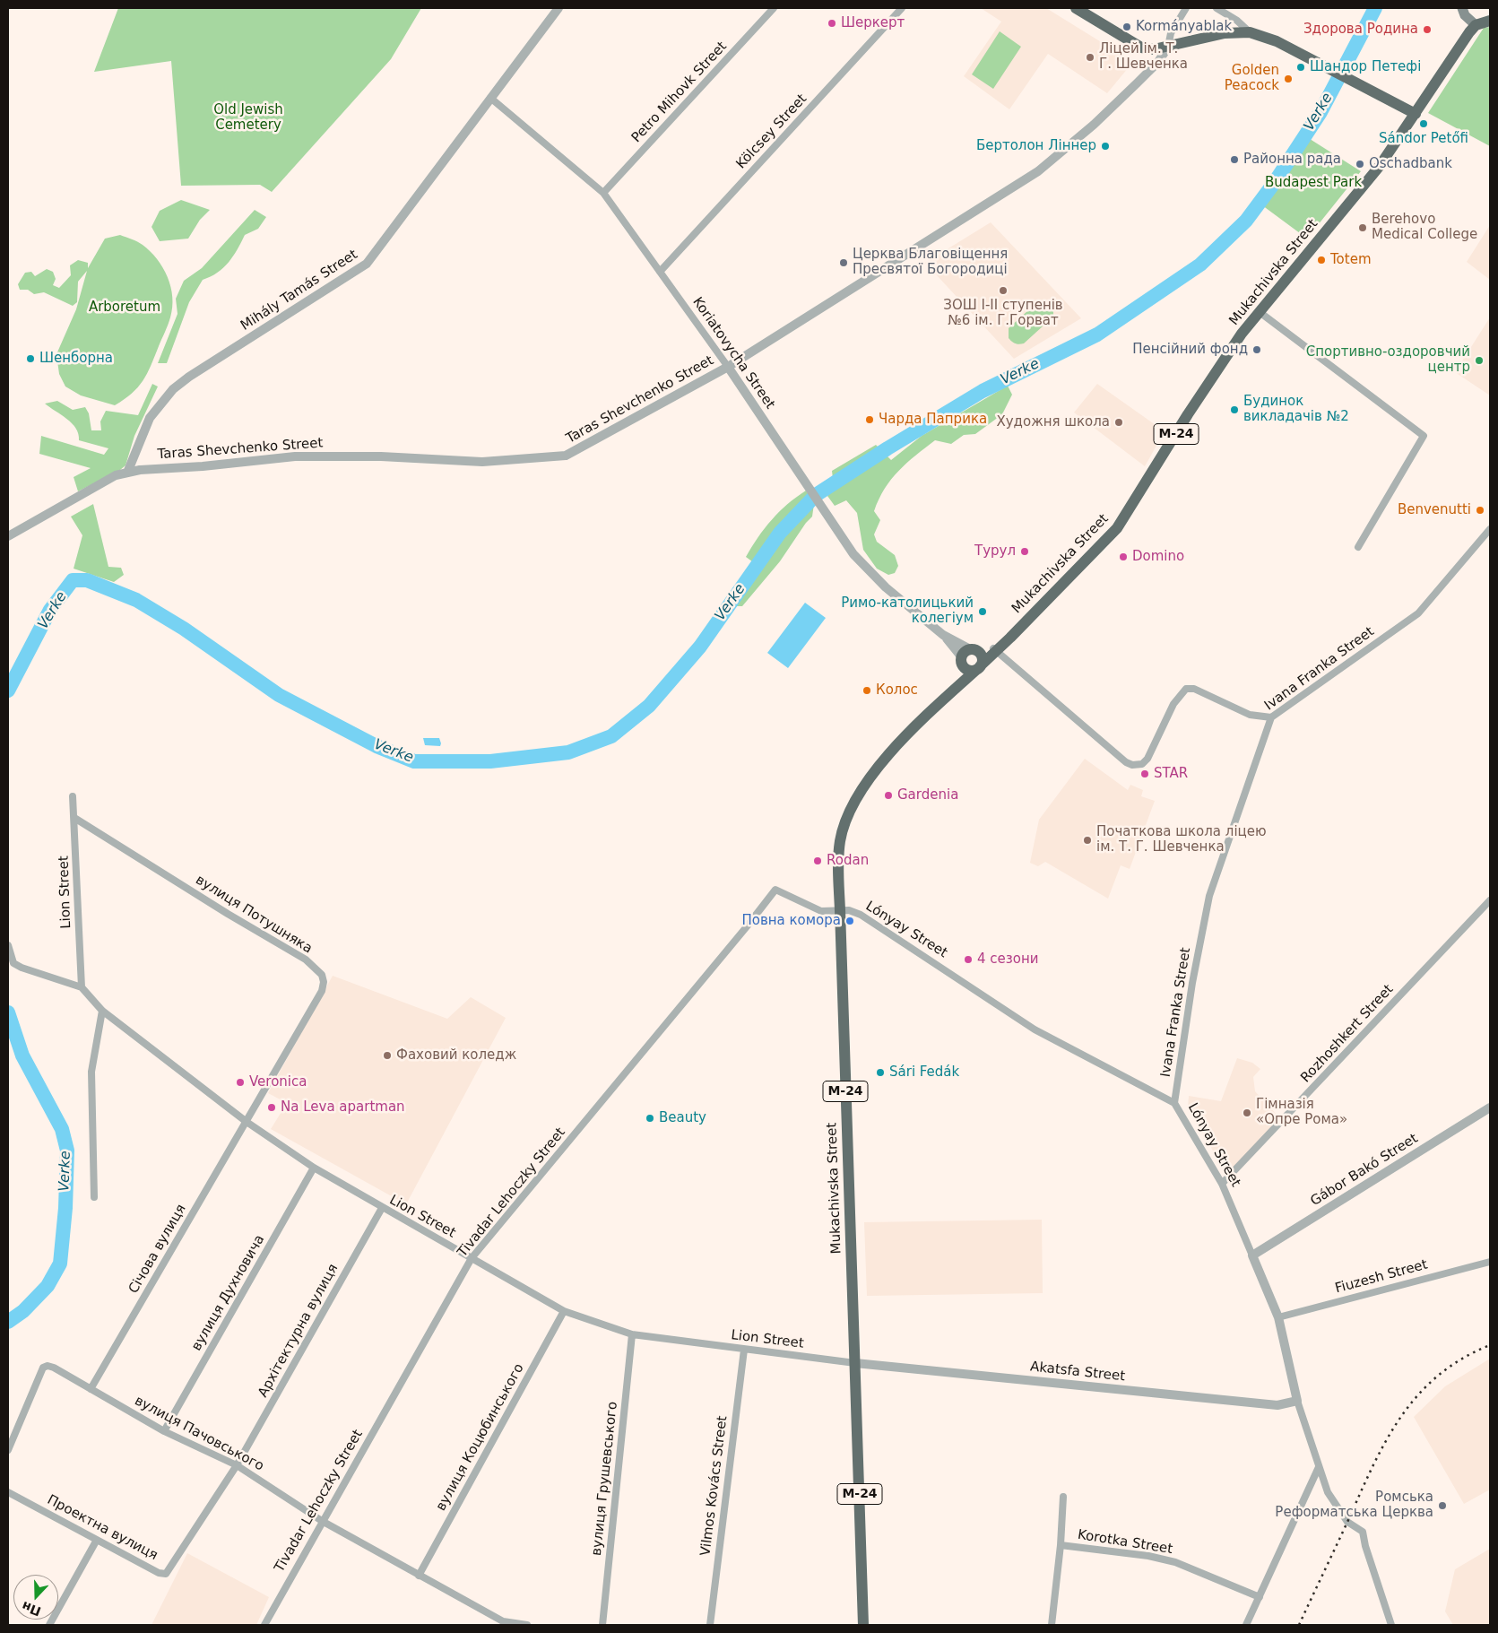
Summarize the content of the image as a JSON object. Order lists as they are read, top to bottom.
{
  "streets": {
    "highway": ["Mukachivska Street", "М-24"],
    "street": [
      "Petro Mihovk Street",
      "Kölcsey Street",
      "Mihály Tamás Street",
      "Koriatovycha Street",
      "Taras Shevchenko Street",
      "Ivana Franka Street",
      "Lion Street",
      "вулиця Потушняка",
      "Lónyay Street",
      "Rozhoshkert Street",
      "Gábor Bakó Street",
      "Tivadar Lehoczky Street",
      "Січова вулиця",
      "Fiuzesh Street",
      "вулиця Духновича",
      "Архітектурна вулиця",
      "Akatsfa Street",
      "вулиця Пачовського",
      "вулиця Коцюбинського",
      "вулиця Грушевського",
      "Vilmos Kovács Street",
      "Проектна вулиця",
      "Korotka Street"
    ]
  },
  "crossings": [
    ["Petro Mihovk Street", "Koriatovycha Street"],
    ["Kölcsey Street", "Koriatovycha Street"],
    ["Mukachivska Street", "Koriatovycha Street"],
    ["Mukachivska Street", "М-24"],
    ["Mukachivska Street", "Lion Street"],
    ["Mukachivska Street", "Lónyay Street"],
    ["Mukachivska Street", "Tivadar Lehoczky Street"],
    ["Mukachivska Street", "Akatsfa Street"],
    ["Mihály Tamás Street", "Koriatovycha Street"],
    ["Mihály Tamás Street", "Taras Shevchenko Street"],
    ["Koriatovycha Street", "Taras Shevchenko Street"],
    ["Ivana Franka Street", "Lónyay Street"],
    ["Lion Street", "вулиця Потушняка"],
    ["Lion Street", "Tivadar Lehoczky Street"],
    ["Lion Street", "Січова вулиця"],
    ["Lion Street", "вулиця Духновича"],
    ["Lion Street", "Архітектурна вулиця"],
    ["Lion Street", "Akatsfa Street"],
    ["Lion Street", "вулиця Коцюбинського"],
    ["Lion Street", "вулиця Грушевського"],
    ["Lion Street", "Vilmos Kovács Street"],
    ["вулиця Потушняка", "Січова вулиця"],
    ["Lónyay Street", "Rozhoshkert Street"],
    ["Lónyay Street", "Gábor Bakó Street"],
    ["Lónyay Street", "Tivadar Lehoczky Street"],
    ["Lónyay Street", "Fiuzesh Street"],
    ["Lónyay Street", "Akatsfa Street"],
    ["Tivadar Lehoczky Street", "вулиця Пачовського"],
    ["Січова вулиця", "вулиця Пачовського"],
    ["вулиця Духновича", "вулиця Пачовського"],
    ["Архітектурна вулиця", "вулиця Пачовського"],
    ["Архітектурна вулиця", "Проектна вулиця"],
    ["вулиця Пачовського", "вулиця Коцюбинського"],
    ["вулиця Пачовського", "Проектна вулиця"]
  ],
  "water": ["Verke"],
  "parks": ["Old Jewish Cemetery", "Budapest Park", "Arboretum"],
  "places": [
    "Шеркерт",
    "Kormányablak",
    "Здорова Родина",
    "Ліцей ім. Т. Г. Шевченка",
    "Шандор Петефі",
    "Golden Peacock",
    "Sándor Petőfi",
    "Бертолон Ліннер",
    "Районна рада",
    "Oschadbank",
    "Berehovo Medical College",
    "Totem",
    "Церква Благовіщення Пресвятої Богородиці",
    "ЗОШ І-ІІ ступенів №6 ім. Г.Горват",
    "Пенсійний фонд",
    "Шенборна",
    "Спортивно-оздоровчий центр",
    "Будинок викладачів №2",
    "Чарда Паприка",
    "Художня школа",
    "Benvenutti",
    "Турул",
    "Domino",
    "Римо-католицький колегіум",
    "Колос",
    "STAR",
    "Gardenia",
    "Початкова школа ліцею ім. Т. Г. Шевченка",
    "Rodan",
    "Повна комора",
    "4 сезони",
    "Фаховий коледж",
    "Sári Fedák",
    "Veronica",
    "Na Leva apartman",
    "Гімназія «Опре Рома»",
    "Beauty",
    "Ромська Реформатська Церква"
  ],
  "north": "bottom"
}
